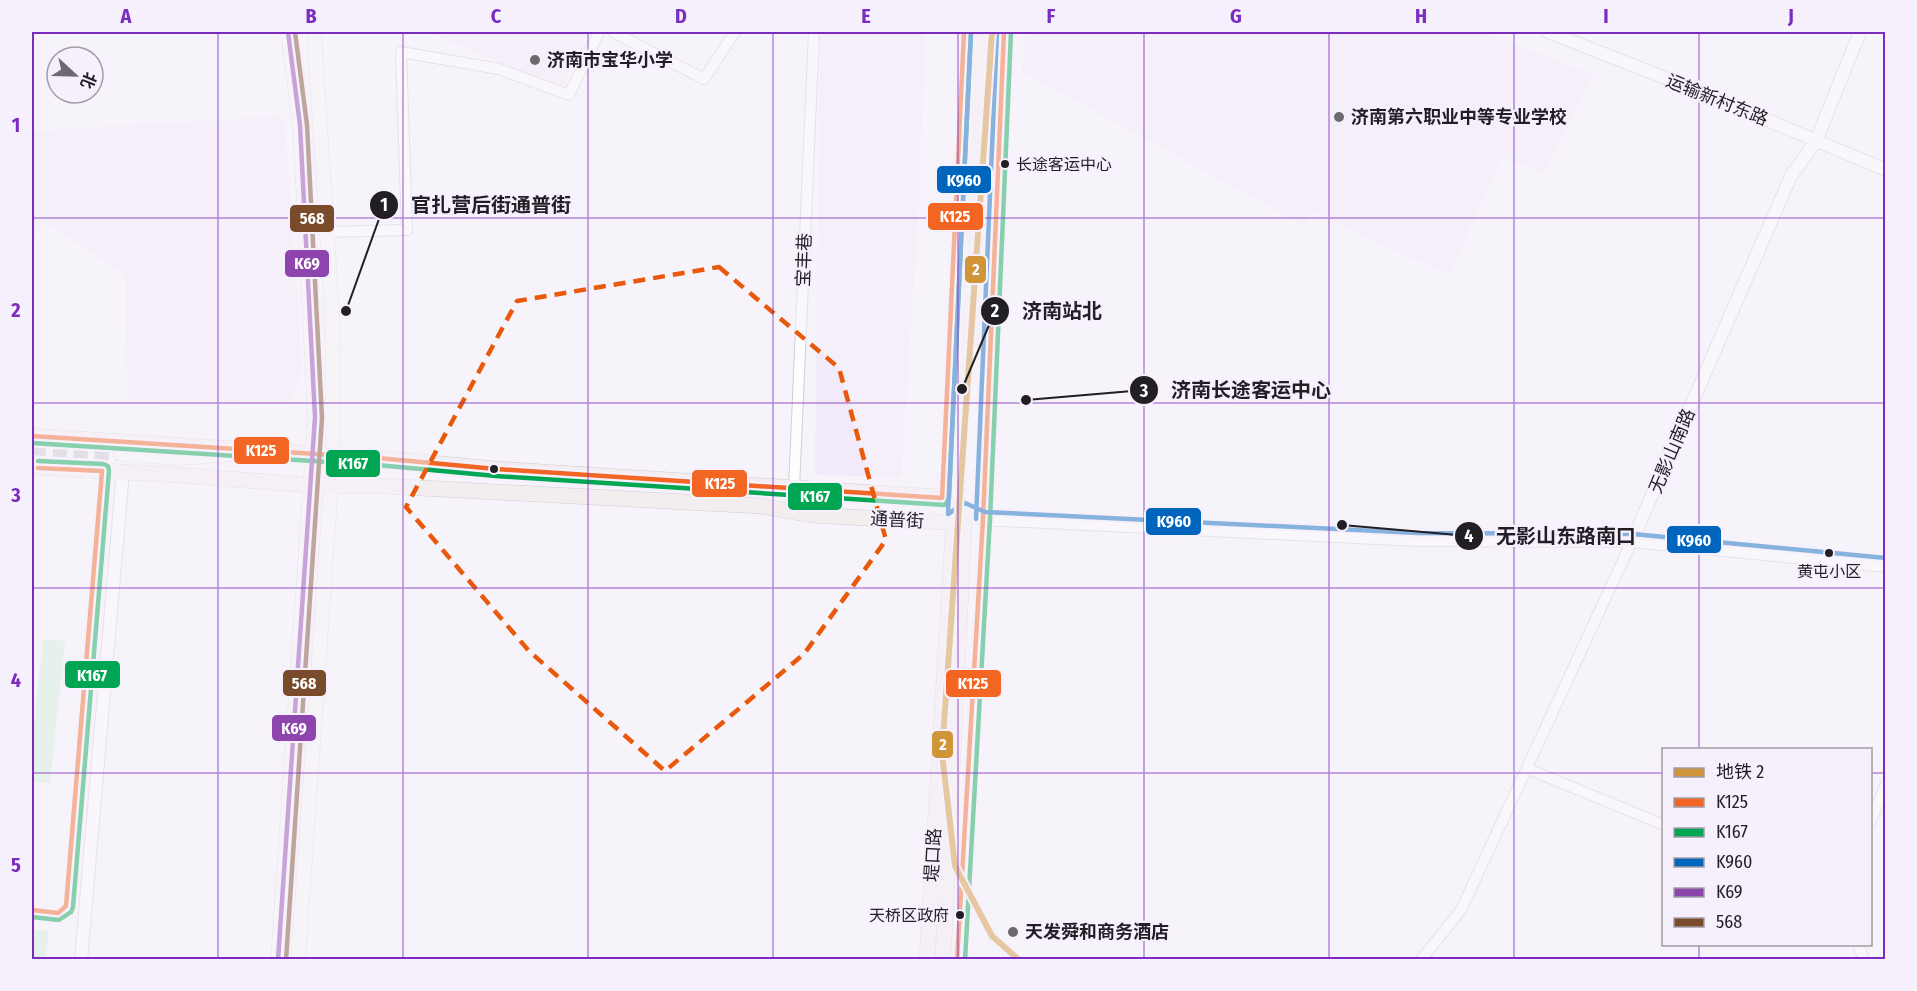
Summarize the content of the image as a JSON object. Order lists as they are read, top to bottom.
{
  "streets": {
    "main road": ["通普街", "堤口路"],
    "street": ["运输新村东路", "宝丰巷", "无影山南路"]
  },
  "crossings": [
    ["运输新村东路", "无影山南路"],
    ["宝丰巷", "通普街"],
    ["通普街", "堤口路"]
  ],
  "places": [
    "济南市宝华小学",
    "济南第六职业中等专业学校",
    "长途客运中心",
    "官扎营后街通普街",
    "济南站北",
    "济南长途客运中心",
    "无影山东路南口",
    "黄屯小区",
    "天桥区政府",
    "天发舜和商务酒店"
  ],
  "lines": [
    "metro line 2",
    "transit line K125",
    "transit line K167",
    "transit line K960",
    "transit line K69",
    "transit line 568"
  ],
  "legend": [
    "地铁 2",
    "K125",
    "K167",
    "K960",
    "K69",
    "568"
  ],
  "north": "right",
  "grid": {
    "columns": [
      "A",
      "B",
      "C",
      "D",
      "E",
      "F",
      "G",
      "H",
      "I",
      "J"
    ],
    "rows": [
      "1",
      "2",
      "3",
      "4",
      "5"
    ]
  }
}
